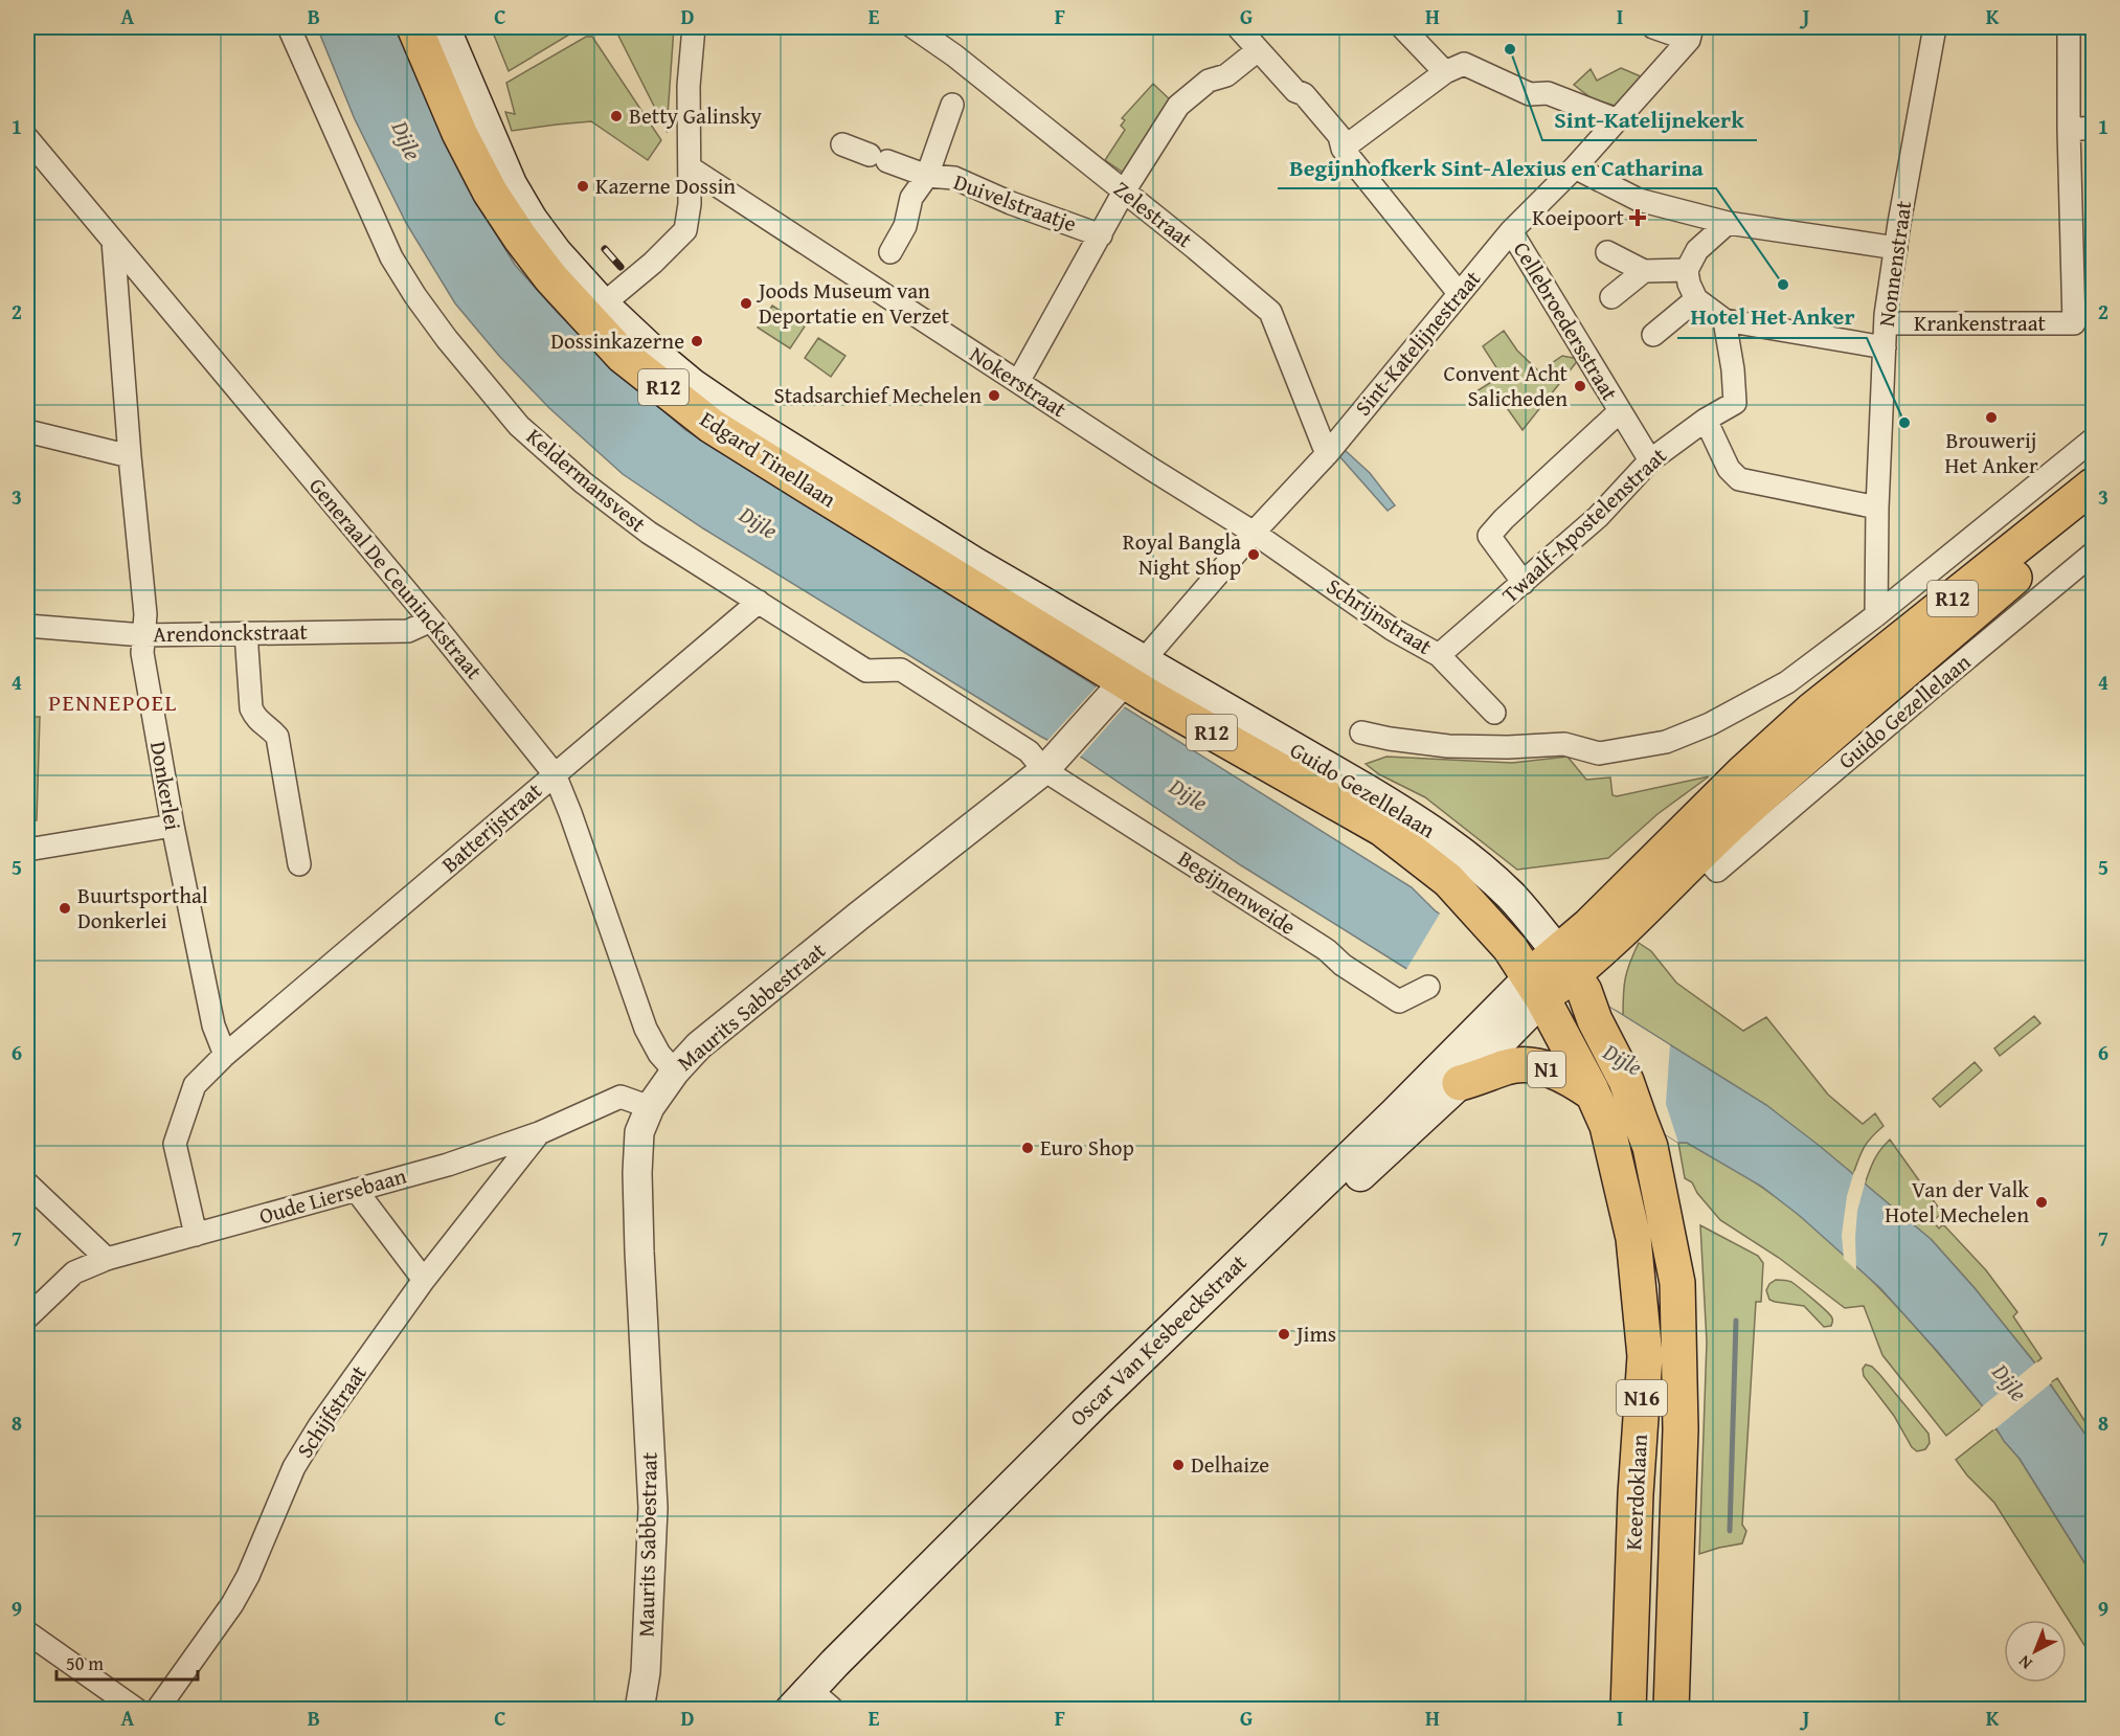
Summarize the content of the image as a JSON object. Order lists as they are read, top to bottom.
{
  "streets": {
    "main road": [
      "R12",
      "Edgard Tinellaan",
      "Guido Gezellelaan",
      "N1",
      "Oscar Van Kesbeeckstraat",
      "N16",
      "Keerdoklaan"
    ],
    "street": [
      "Duivelstraatje",
      "Zelestraat",
      "Nonnenstraat",
      "Cellebroedersstraat",
      "Krankenstraat",
      "Sint-Katelijnestraat",
      "Nokerstraat",
      "Keldermansvest",
      "Twaalf-Apostelenstraat",
      "Generaal De Ceuninckstraat",
      "Schrijnstraat",
      "Arendonckstraat",
      "Donkerlei",
      "Batterijstraat",
      "Begijnenweide",
      "Maurits Sabbestraat",
      "Oude Liersebaan",
      "Schijfstraat"
    ]
  },
  "crossings": [
    ["Zelestraat", "Sint-Katelijnestraat"],
    ["Nonnenstraat", "Krankenstraat"],
    ["Cellebroedersstraat", "Sint-Katelijnestraat"],
    ["Cellebroedersstraat", "Twaalf-Apostelenstraat"],
    ["Sint-Katelijnestraat", "Nokerstraat"],
    ["Sint-Katelijnestraat", "Edgard Tinellaan"],
    ["Sint-Katelijnestraat", "Schrijnstraat"],
    ["Sint-Katelijnestraat", "Guido Gezellelaan"],
    ["Sint-Katelijnestraat", "Maurits Sabbestraat"],
    ["Nokerstraat", "Schrijnstraat"],
    ["Edgard Tinellaan", "Guido Gezellelaan"],
    ["Edgard Tinellaan", "Maurits Sabbestraat"],
    ["Keldermansvest", "Batterijstraat"],
    ["Keldermansvest", "Begijnenweide"],
    ["Keldermansvest", "Maurits Sabbestraat"],
    ["Twaalf-Apostelenstraat", "Schrijnstraat"],
    ["Generaal De Ceuninckstraat", "Arendonckstraat"],
    ["Generaal De Ceuninckstraat", "Donkerlei"],
    ["Generaal De Ceuninckstraat", "Batterijstraat"],
    ["Generaal De Ceuninckstraat", "Maurits Sabbestraat"],
    ["Arendonckstraat", "Donkerlei"],
    ["Guido Gezellelaan", "Maurits Sabbestraat"],
    ["Guido Gezellelaan", "Oscar Van Kesbeeckstraat"],
    ["Guido Gezellelaan", "N16"],
    ["Guido Gezellelaan", "Keerdoklaan"],
    ["Donkerlei", "Batterijstraat"],
    ["Begijnenweide", "Maurits Sabbestraat"],
    ["Maurits Sabbestraat", "Oude Liersebaan"],
    ["N1", "Oscar Van Kesbeeckstraat"],
    ["N1", "N16"],
    ["N1", "Keerdoklaan"],
    ["Oude Liersebaan", "Schijfstraat"],
    ["Oscar Van Kesbeeckstraat", "N16"],
    ["Oscar Van Kesbeeckstraat", "Keerdoklaan"],
    ["N16", "Keerdoklaan"]
  ],
  "districts": ["PENNEPOEL"],
  "water": ["Dijle"],
  "places": {
    "other": [
      "Sint-Katelijnekerk",
      "Betty Galinsky",
      "Kazerne Dossin",
      "Begijnhofkerk Sint-Alexius en Catharina",
      "Joods Museum van Deportatie en Verzet",
      "Dossinkazerne",
      "Convent Acht Salicheden",
      "Stadsarchief Mechelen",
      "Brouwerij Het Anker",
      "Hotel Het Anker",
      "Royal Bangla Night Shop",
      "Buurtsporthal Donkerlei",
      "Euro Shop",
      "Van der Valk Hotel Mechelen",
      "Jims",
      "Delhaize"
    ],
    "health": ["Koeipoort"]
  },
  "scale_bar": "50 m",
  "north": "bottom left",
  "grid": {
    "columns": [
      "A",
      "B",
      "C",
      "D",
      "E",
      "F",
      "G",
      "H",
      "I",
      "J",
      "K"
    ],
    "rows": [
      "1",
      "2",
      "3",
      "4",
      "5",
      "6",
      "7",
      "8",
      "9"
    ]
  }
}
